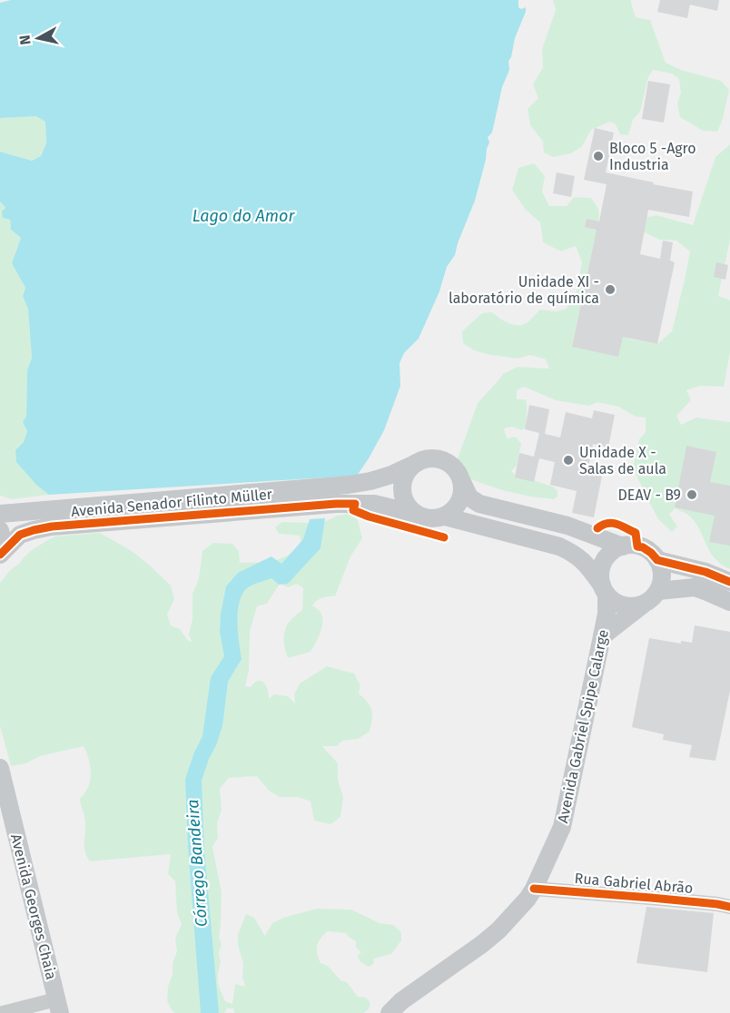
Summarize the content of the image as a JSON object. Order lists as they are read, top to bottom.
{
  "streets": {
    "main road": ["Avenida Senador Filinto Müller", "Avenida Gabriel Spipe Calarge", "Avenida Georges Chaia"],
    "street": ["Rua Gabriel Abrão"]
  },
  "crossings": [
    ["Avenida Gabriel Spipe Calarge", "Rua Gabriel Abrão"]
  ],
  "water": ["Lago do Amor", "Córrego Bandeira"],
  "places": [
    "Bloco 5 -Agro Industria",
    "Unidade XI - laboratório de química",
    "Unidade X - Salas de aula",
    "DEAV - B9"
  ],
  "north": "left"
}
